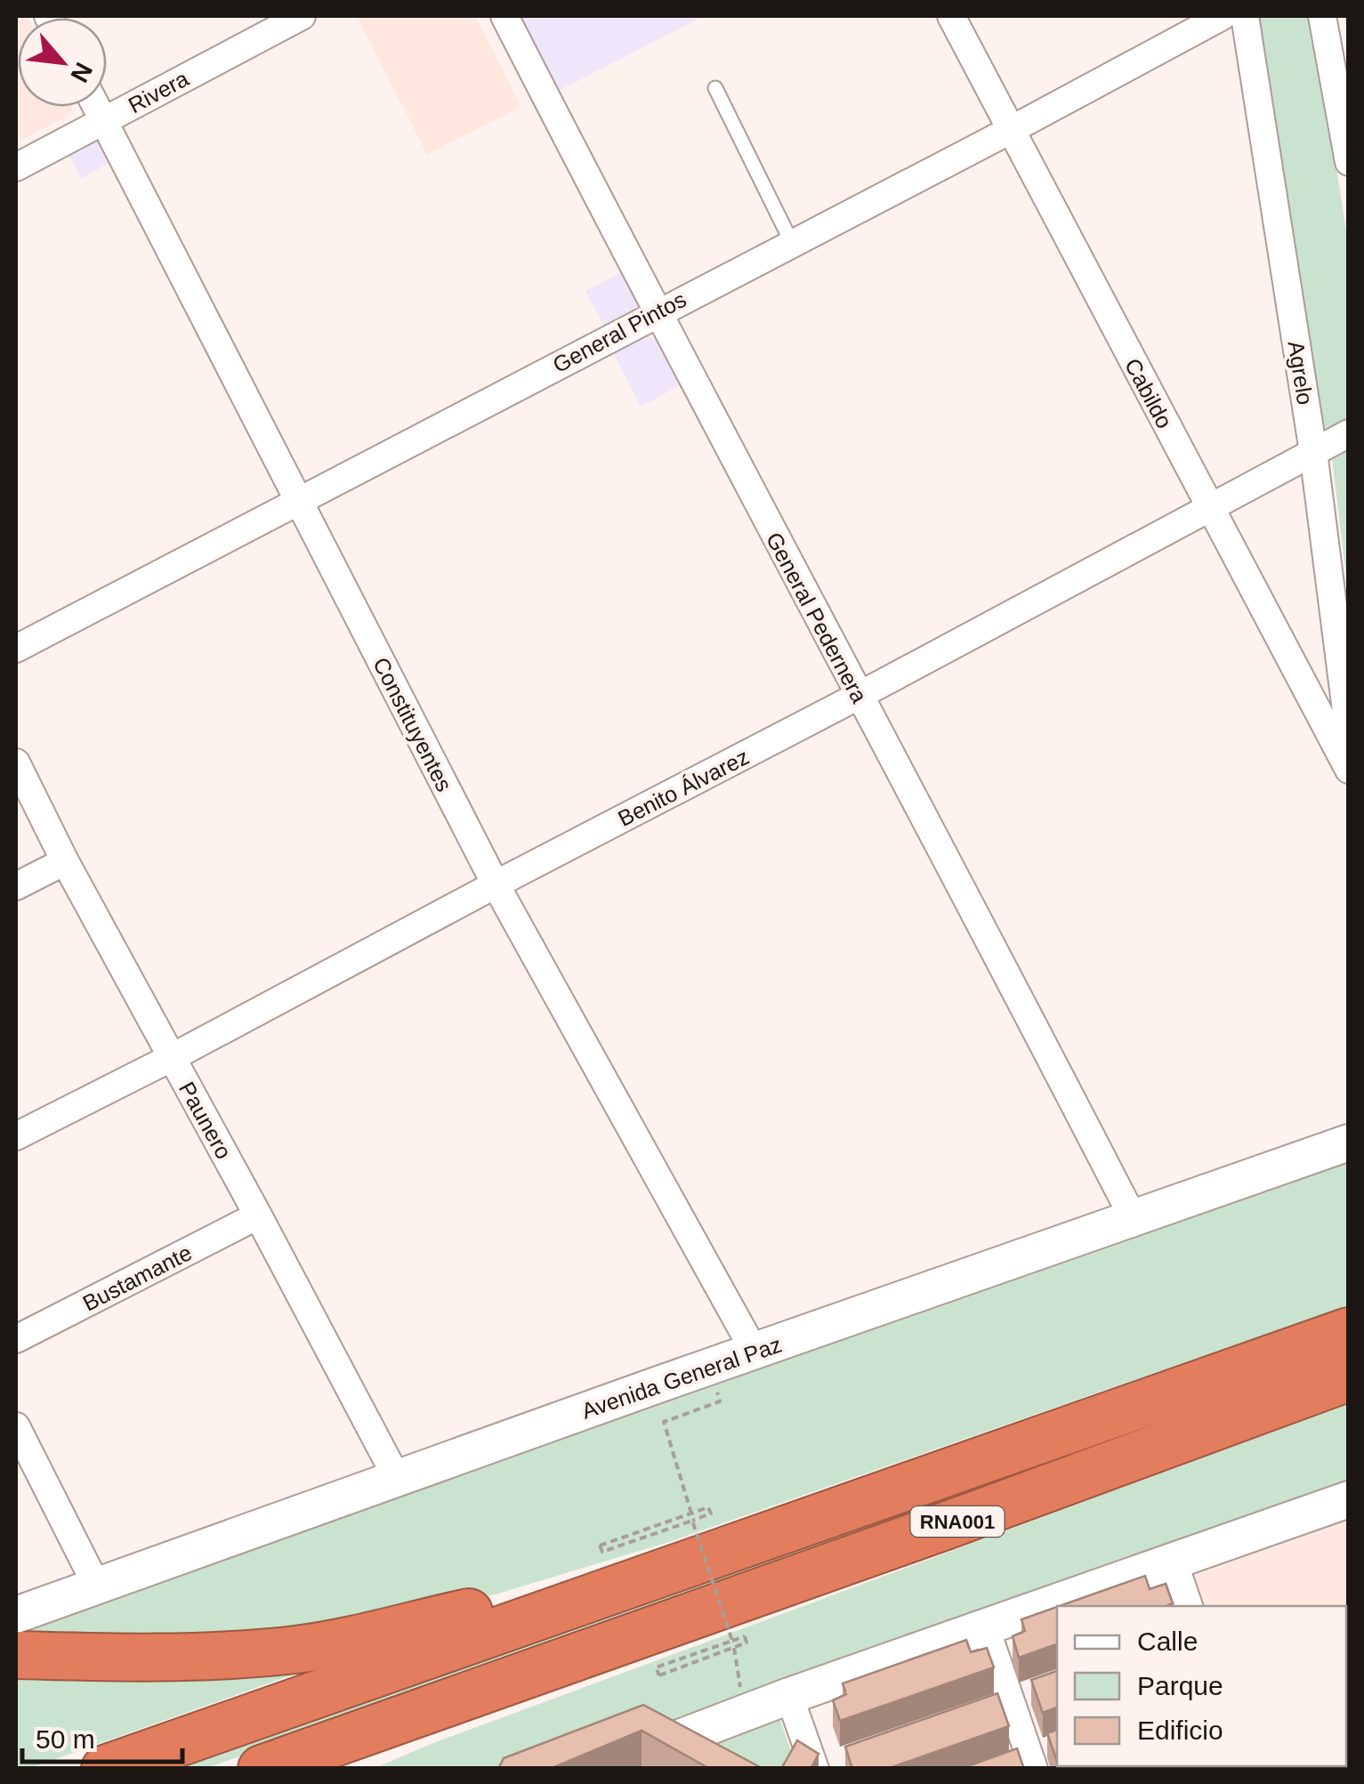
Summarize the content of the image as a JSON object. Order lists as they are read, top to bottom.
{
  "streets": {
    "highway": ["RNA001"],
    "street": [
      "Rivera",
      "General Pintos",
      "Agrelo",
      "Cabildo",
      "General Pedernera",
      "Constituyentes",
      "Benito Álvarez",
      "Paunero",
      "Bustamante",
      "Avenida General Paz"
    ]
  },
  "crossings": [
    ["Rivera", "Constituyentes"],
    ["General Pintos", "Cabildo"],
    ["General Pintos", "General Pedernera"],
    ["General Pintos", "Constituyentes"],
    ["Agrelo", "Benito Álvarez"],
    ["Cabildo", "Benito Álvarez"],
    ["General Pedernera", "Benito Álvarez"],
    ["General Pedernera", "Avenida General Paz"],
    ["Constituyentes", "Benito Álvarez"],
    ["Constituyentes", "Avenida General Paz"],
    ["Benito Álvarez", "Paunero"],
    ["Paunero", "Bustamante"],
    ["Paunero", "Avenida General Paz"]
  ],
  "legend": ["Calle", "Parque", "Edificio"],
  "scale_bar": "50 m",
  "north": "bottom right"
}
